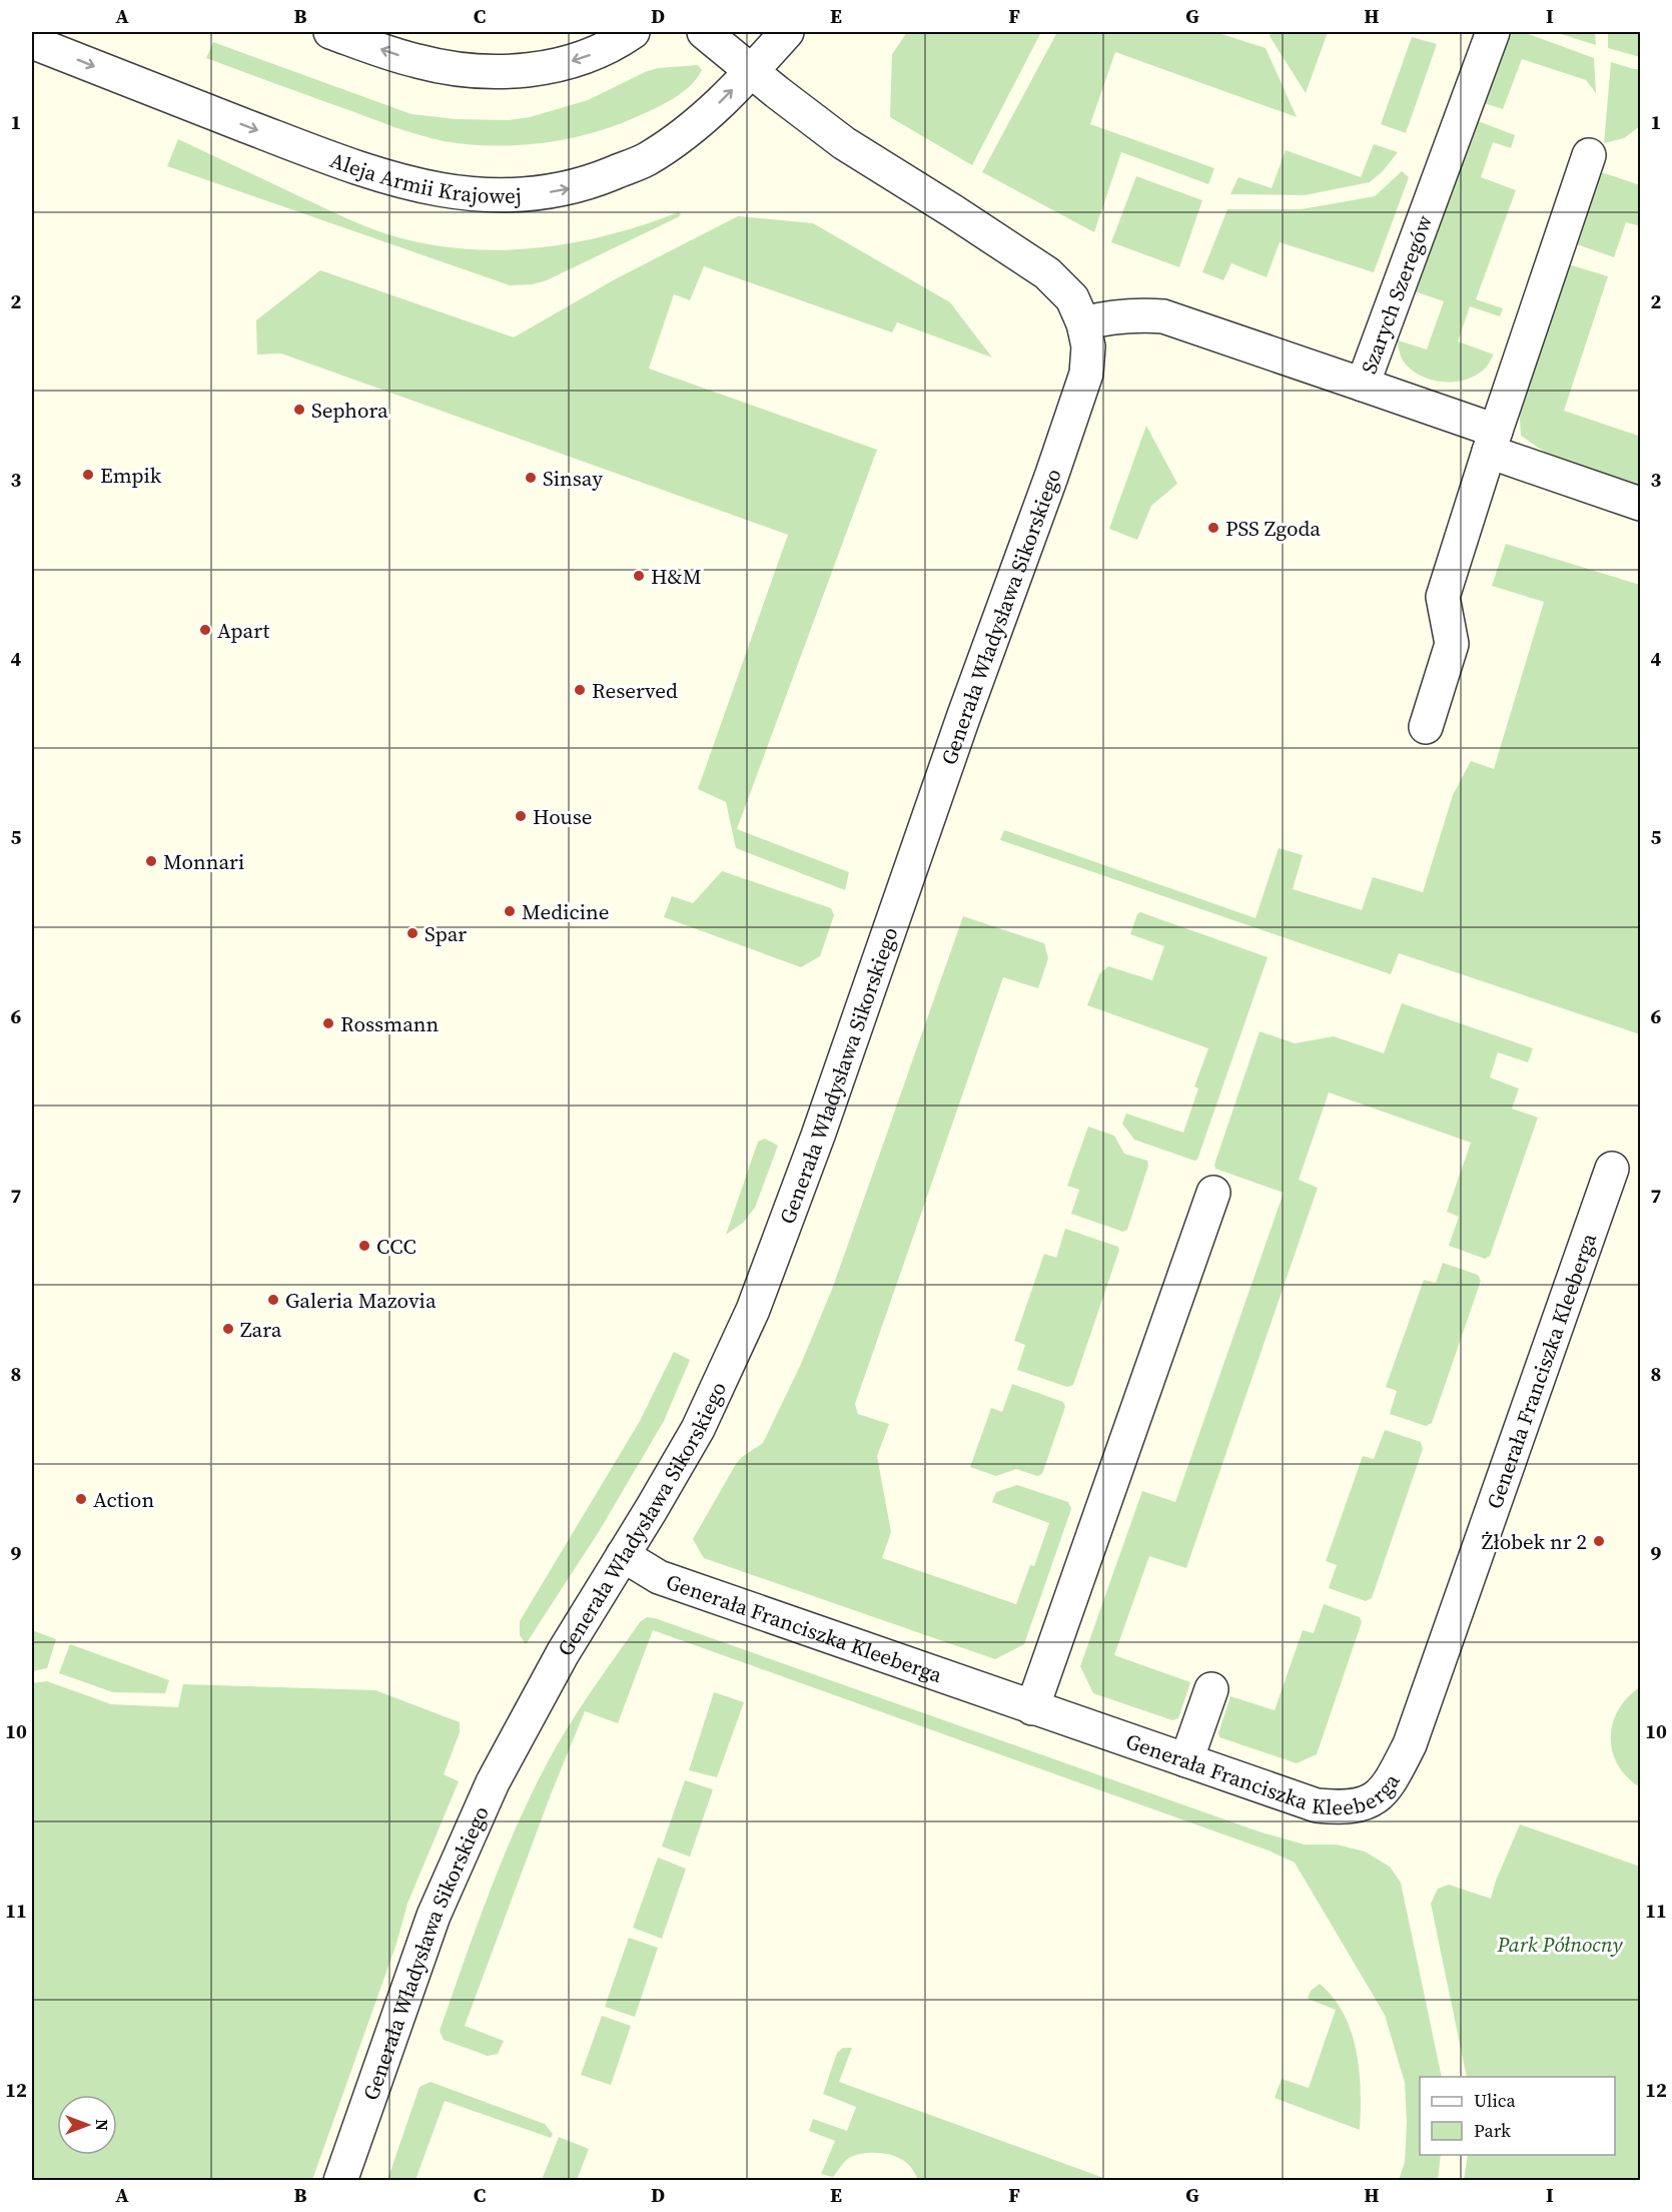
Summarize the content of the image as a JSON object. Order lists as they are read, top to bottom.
{
  "streets": {
    "street": [
      "Aleja Armii Krajowej",
      "Szarych Szeregów",
      "Generała Władysława Sikorskiego",
      "Generała Franciszka Kleeberga"
    ]
  },
  "crossings": [
    ["Aleja Armii Krajowej", "Generała Władysława Sikorskiego"],
    ["Szarych Szeregów", "Generała Władysława Sikorskiego"],
    ["Generała Władysława Sikorskiego", "Generała Franciszka Kleeberga"]
  ],
  "parks": ["Park Północny"],
  "places": [
    "Sephora",
    "Empik",
    "Sinsay",
    "PSS Zgoda",
    "H&M",
    "Apart",
    "Reserved",
    "House",
    "Monnari",
    "Medicine",
    "Spar",
    "Rossmann",
    "CCC",
    "Galeria Mazovia",
    "Zara",
    "Action",
    "Żłobek nr 2"
  ],
  "legend": ["Ulica", "Park"],
  "north": "right",
  "grid": {
    "columns": [
      "A",
      "B",
      "C",
      "D",
      "E",
      "F",
      "G",
      "H",
      "I"
    ],
    "rows": [
      "1",
      "2",
      "3",
      "4",
      "5",
      "6",
      "7",
      "8",
      "9",
      "10",
      "11",
      "12"
    ]
  }
}
